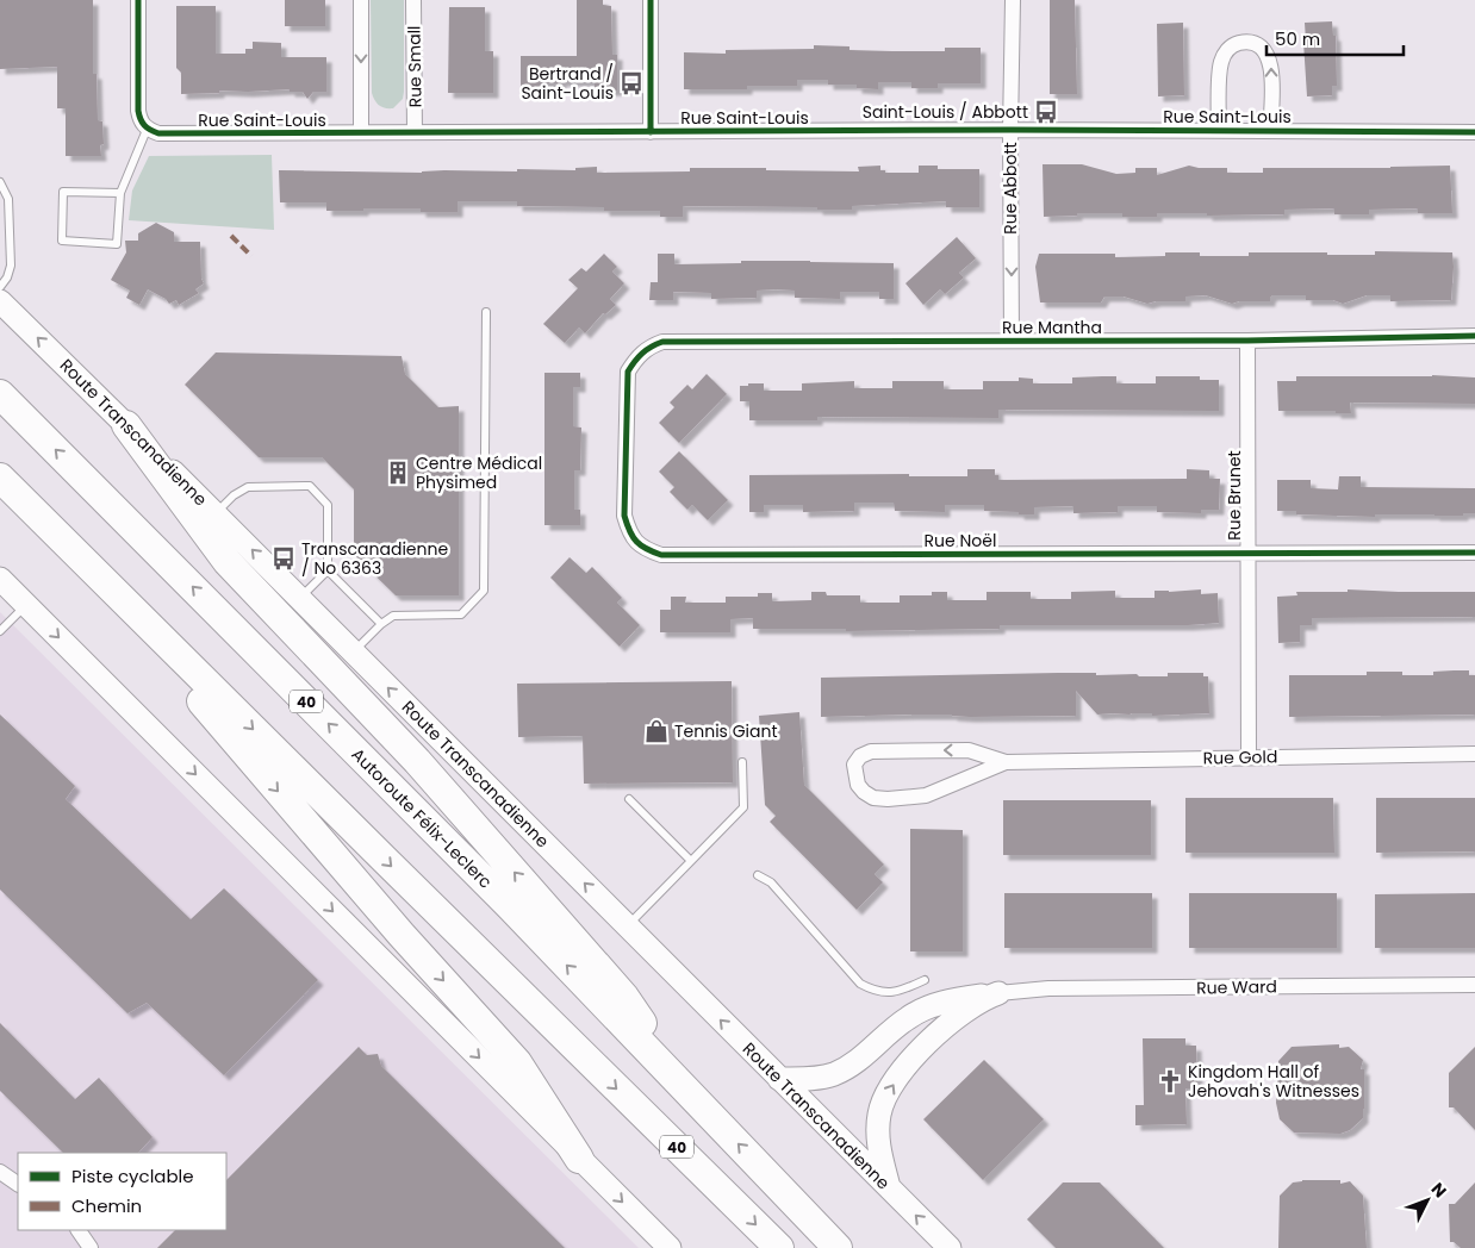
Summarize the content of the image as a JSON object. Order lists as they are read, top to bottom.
{
  "streets": {
    "highway": ["40", "Autoroute Félix-Leclerc"],
    "main road": ["Route Transcanadienne"],
    "street": [
      "Rue Small",
      "Rue Saint-Louis",
      "Rue Abbott",
      "Rue Mantha",
      "Rue Brunet",
      "Rue Noël",
      "Rue Gold",
      "Rue Ward"
    ]
  },
  "crossings": [
    ["Rue Small", "Rue Saint-Louis"],
    ["Rue Saint-Louis", "Rue Abbott"],
    ["Rue Abbott", "Rue Mantha"],
    ["Rue Mantha", "Rue Brunet"],
    ["Rue Mantha", "Rue Noël"],
    ["Rue Brunet", "Rue Noël"],
    ["Rue Brunet", "Rue Gold"]
  ],
  "one_way": ["Rue Abbott"],
  "places": {
    "bus stop": ["Bertrand / Saint-Louis", "Saint-Louis / Abbott", "Transcanadienne / No 6363"],
    "building": ["Centre Médical Physimed"],
    "shop": ["Tennis Giant"],
    "church": ["Kingdom Hall of Jehovah's Witnesses"]
  },
  "legend": ["Piste cyclable", "Chemin"],
  "scale_bar": "50 m",
  "north": "top right"
}
